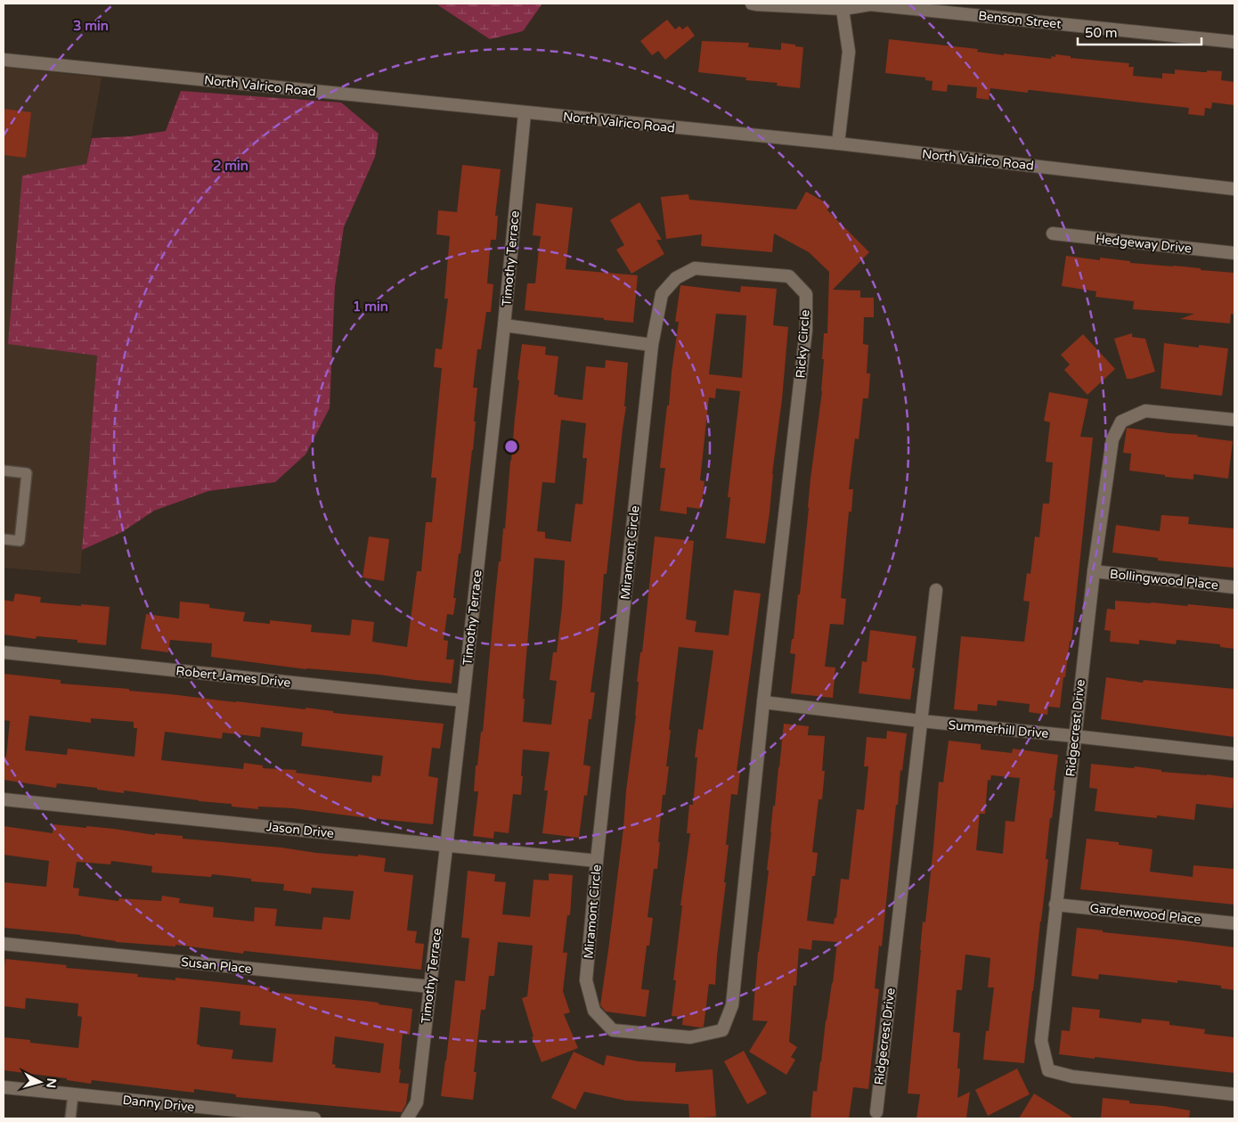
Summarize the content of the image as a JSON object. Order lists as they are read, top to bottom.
{
  "streets": {
    "street": [
      "Benson Street",
      "North Valrico Road",
      "Hedgeway Drive",
      "Timothy Terrace",
      "Ricky Circle",
      "Miramont Circle",
      "Bollingwood Place",
      "Robert James Drive",
      "Ridgecrest Drive",
      "Summerhill Drive",
      "Jason Drive",
      "Gardenwood Place",
      "Susan Place",
      "Danny Drive"
    ]
  },
  "crossings": [
    ["North Valrico Road", "Timothy Terrace"],
    ["Timothy Terrace", "Robert James Drive"],
    ["Timothy Terrace", "Jason Drive"],
    ["Timothy Terrace", "Susan Place"],
    ["Ricky Circle", "Miramont Circle"],
    ["Ricky Circle", "Summerhill Drive"],
    ["Miramont Circle", "Summerhill Drive"],
    ["Miramont Circle", "Jason Drive"],
    ["Bollingwood Place", "Ridgecrest Drive"],
    ["Ridgecrest Drive", "Summerhill Drive"],
    ["Ridgecrest Drive", "Gardenwood Place"]
  ],
  "scale_bar": "50 m",
  "north": "right",
  "rings": ["3 min", "2 min", "1 min"]
}
